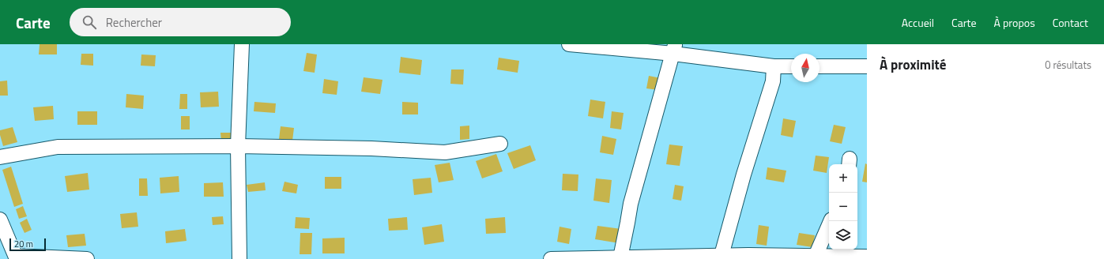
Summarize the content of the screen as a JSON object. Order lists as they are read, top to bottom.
{
  "scale_bar": "20 m",
  "north": "top",
  "page": {
    "header": "Carte",
    "search": "Rechercher",
    "nav": [
      "Accueil",
      "Carte",
      "À propos",
      "Contact"
    ],
    "heading": ["À proximité", "0 résultats"],
    "map_buttons": ["+", "−"],
    "scale": "20 m"
  }
}
